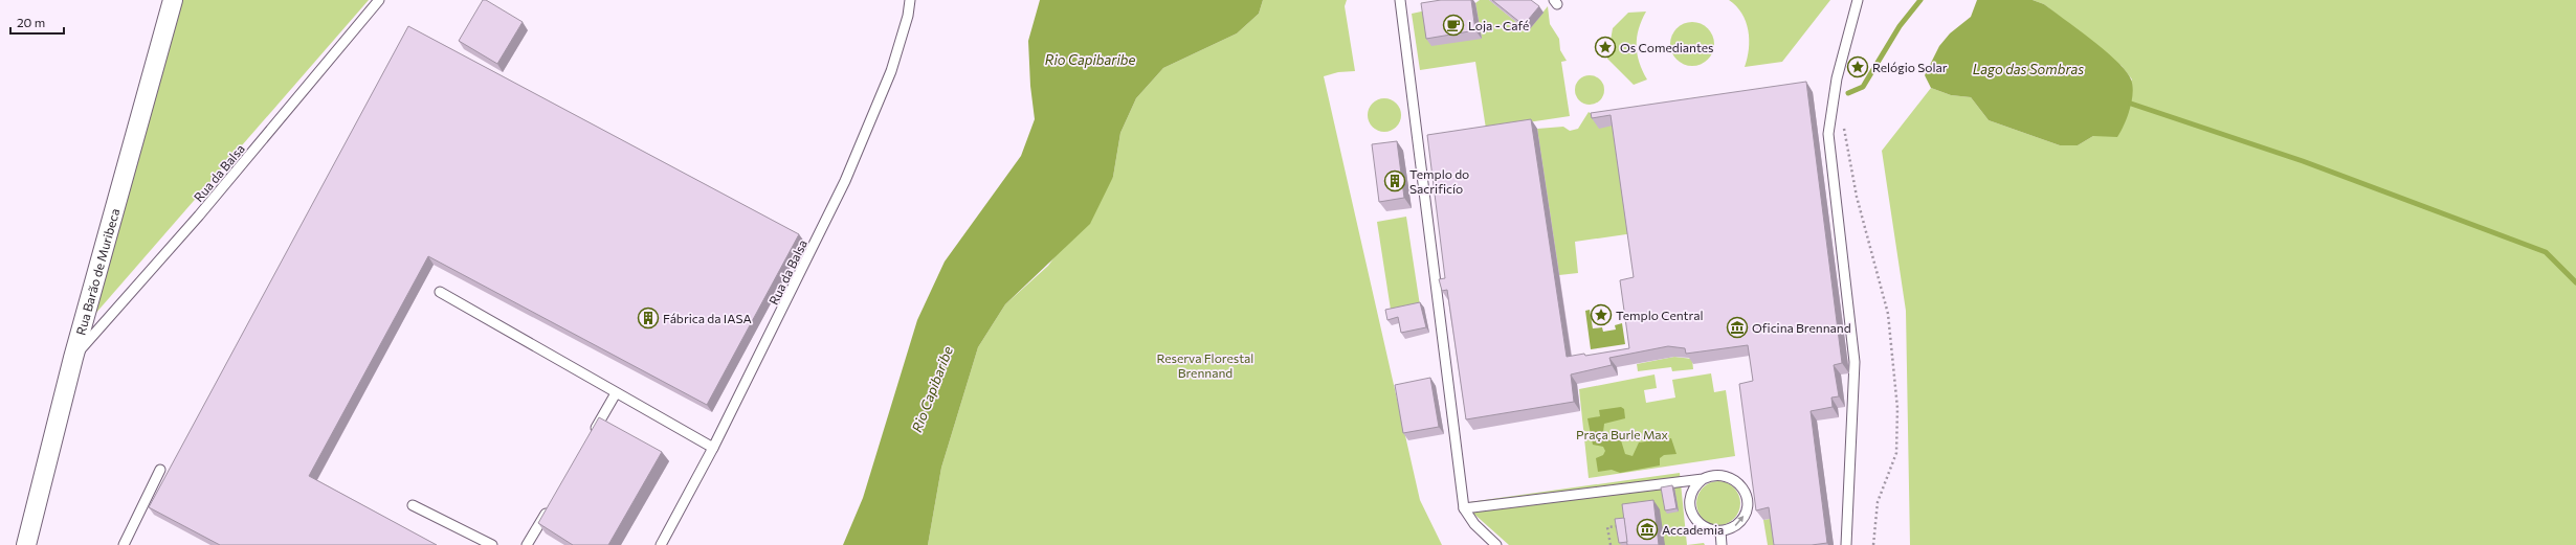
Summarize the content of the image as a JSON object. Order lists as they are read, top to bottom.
{
  "streets": {
    "street": ["Rua Barão de Muribeca"],
    "lane": ["Rua da Balsa"]
  },
  "crossings": [
    ["Rua da Balsa", "Rua Barão de Muribeca"]
  ],
  "water": ["Rio Capibaribe", "Lago das Sombras"],
  "parks": ["Reserva Florestal Brennand", "Praça Burle Max"],
  "places": {
    "cafe": ["Loja - Café"],
    "place": ["Os Comediantes", "Relógio Solar", "Templo Central"],
    "building": ["Templo do Sacrificío", "Fábrica da IASA"],
    "museum": ["Oficina Brennand", "Accademia"]
  },
  "scale_bar": "20 m"
}
